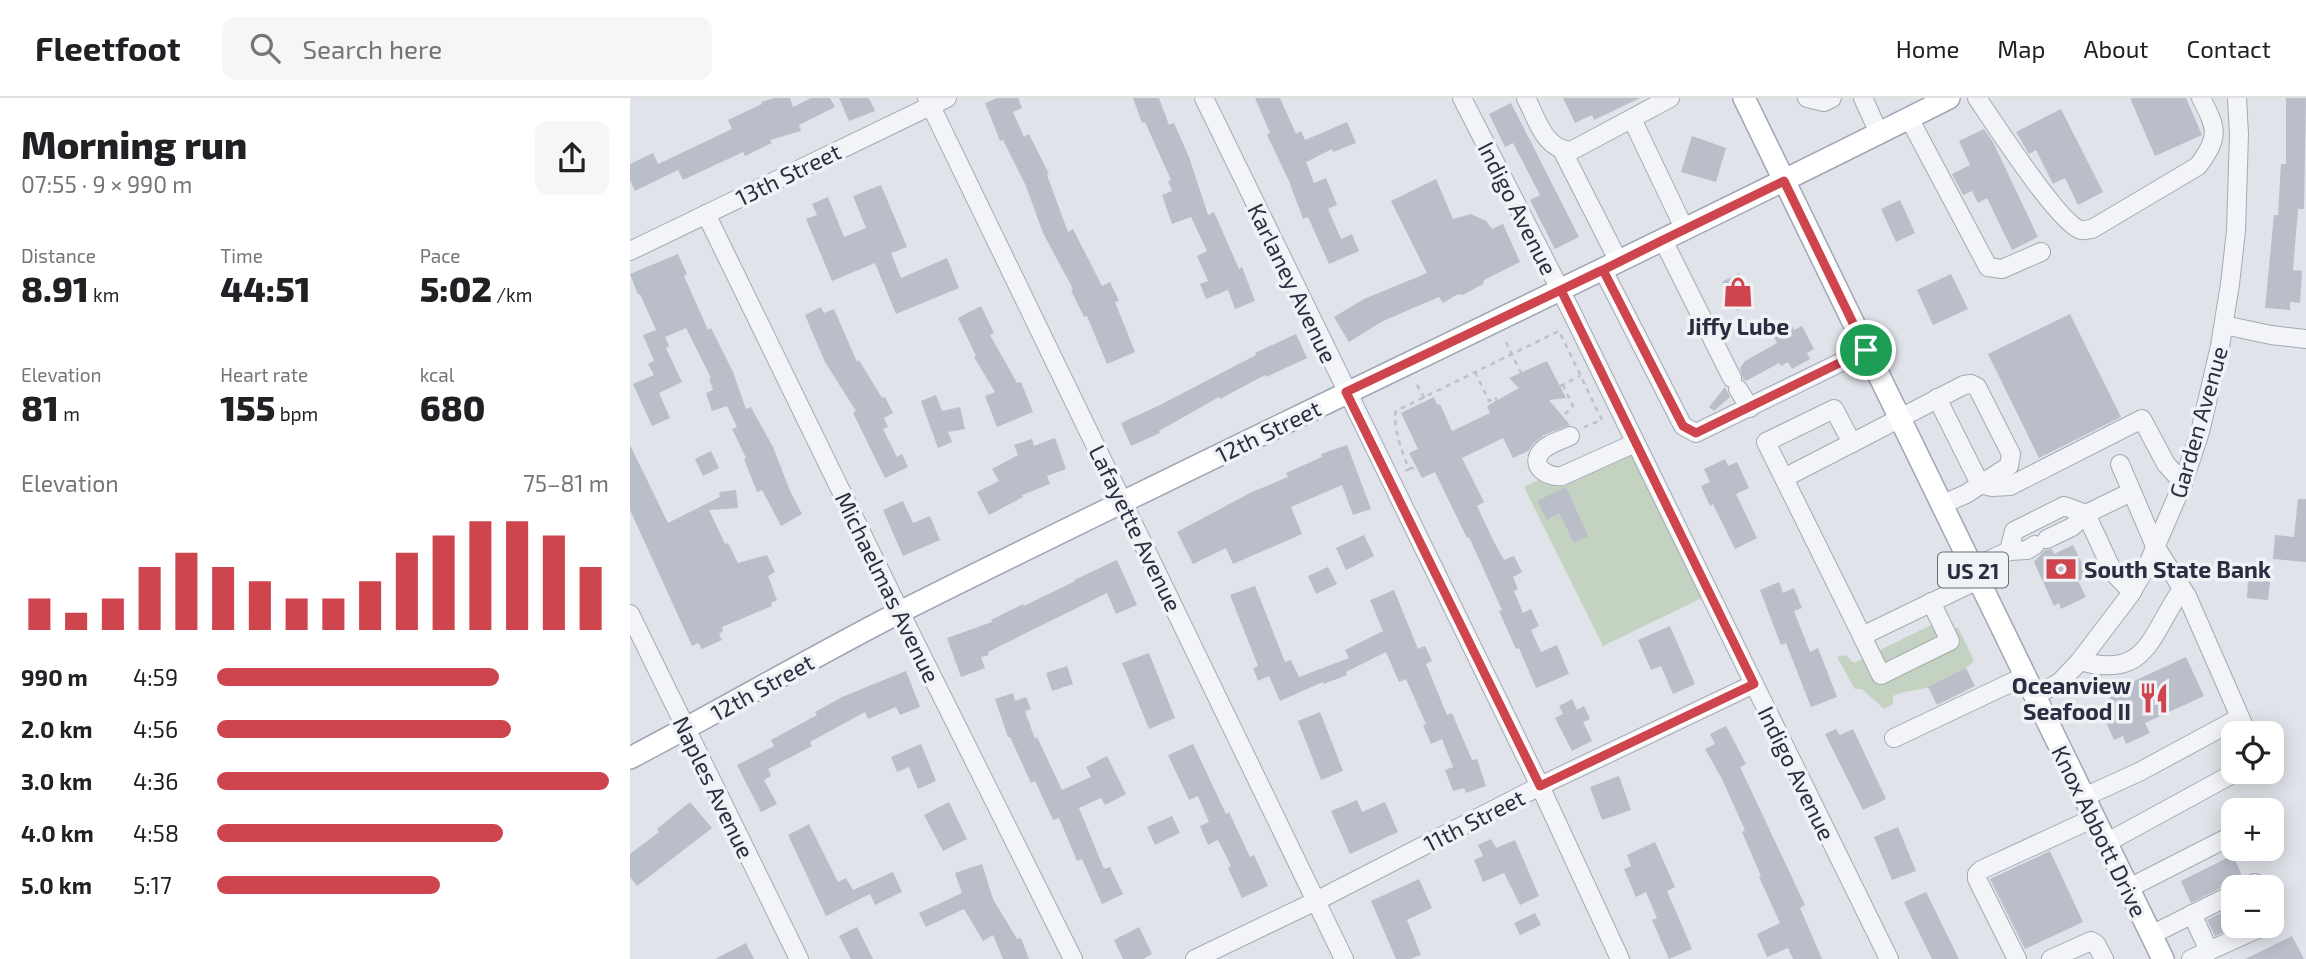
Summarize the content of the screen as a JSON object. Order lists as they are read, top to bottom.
{
  "streets": {
    "main road": ["12th Street", "US 21", "Knox Abbott Drive"],
    "street": [
      "13th Street",
      "Indigo Avenue",
      "Karlaney Avenue",
      "Garden Avenue",
      "Lafayette Avenue",
      "Michaelmas Avenue",
      "Naples Avenue",
      "11th Street"
    ]
  },
  "crossings": [
    ["13th Street", "Lafayette Avenue"],
    ["13th Street", "Michaelmas Avenue"],
    ["Indigo Avenue", "12th Street"],
    ["Indigo Avenue", "11th Street"],
    ["Karlaney Avenue", "12th Street"],
    ["Karlaney Avenue", "11th Street"],
    ["Garden Avenue", "Knox Abbott Drive"],
    ["12th Street", "Lafayette Avenue"],
    ["12th Street", "Michaelmas Avenue"],
    ["12th Street", "Naples Avenue"],
    ["12th Street", "Knox Abbott Drive"],
    ["Lafayette Avenue", "11th Street"]
  ],
  "places": {
    "shop": ["Jiffy Lube"],
    "bank": ["South State Bank"],
    "restaurant": ["Oceanview Seafood II"]
  },
  "page": {
    "header": "Fleetfoot",
    "search": "Search here",
    "nav": [
      "Home",
      "Map",
      "About",
      "Contact"
    ],
    "heading": ["Morning run", "07:55 · 9 × 990 m"],
    "stats": [
      ["Distance", "8.91 km"],
      ["Time", "44:51"],
      ["Pace", "5:02 /km"],
      ["Elevation", "81 m"],
      ["Heart rate", "155 bpm"],
      ["kcal", "680"]
    ],
    "chart": ["Elevation", "75–81 m"],
    "list": [
      {
        "name": "990 m",
        "note": "4:59"
      },
      {
        "name": "2.0 km",
        "note": "4:56"
      },
      {
        "name": "3.0 km",
        "note": "4:36"
      },
      {
        "name": "4.0 km",
        "note": "4:58"
      },
      {
        "name": "5.0 km",
        "note": "5:17"
      }
    ],
    "map_buttons": ["+", "−"]
  }
}
